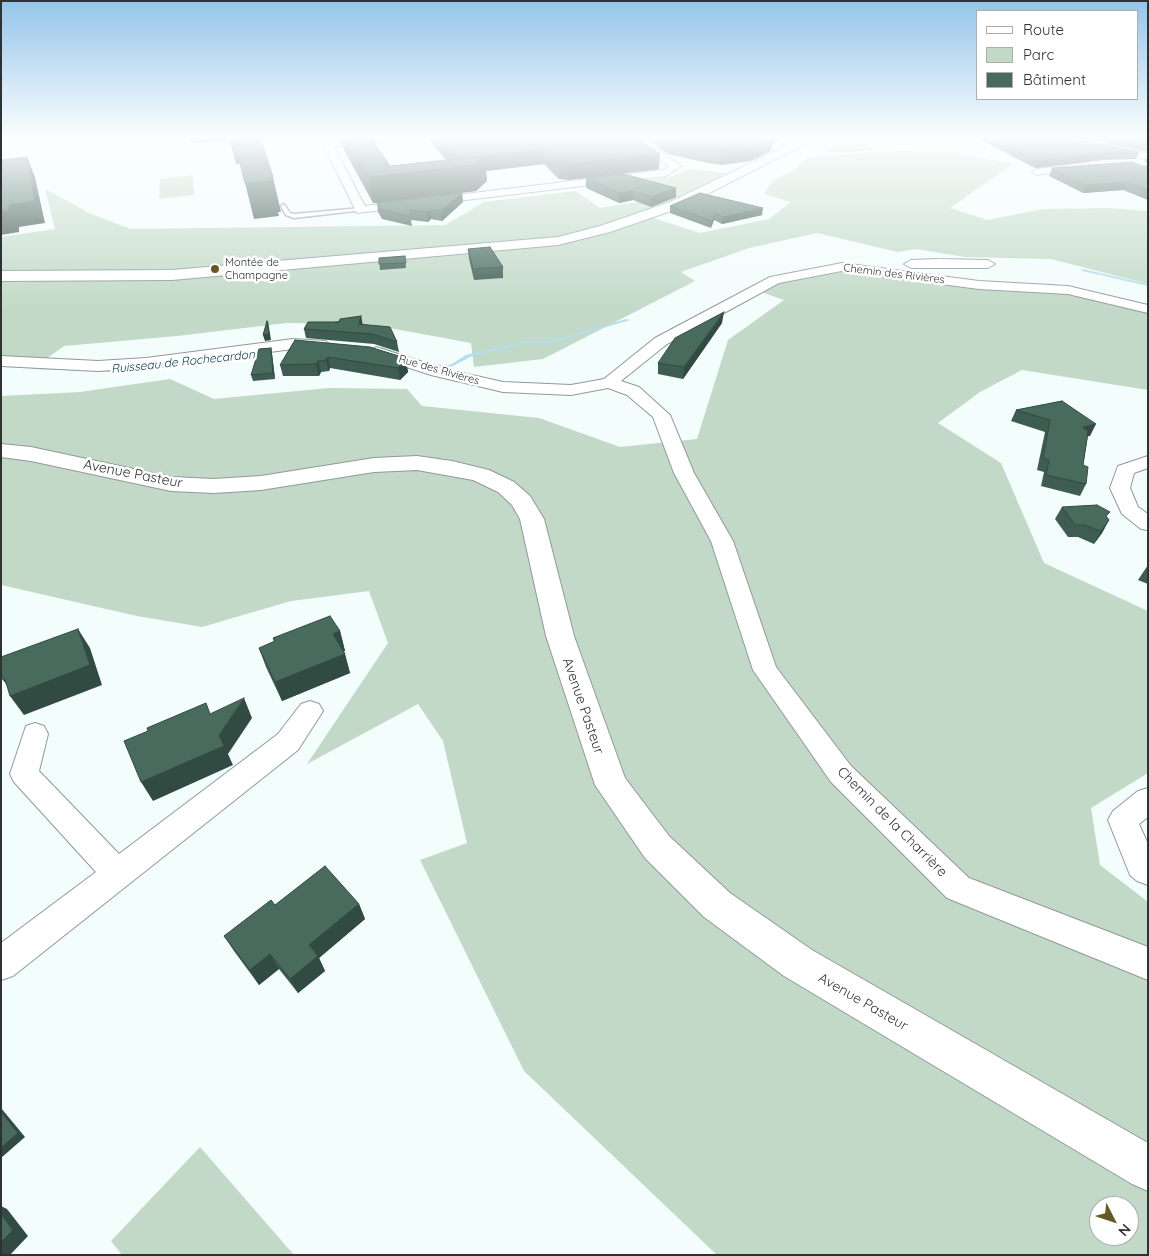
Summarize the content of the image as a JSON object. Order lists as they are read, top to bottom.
{
  "streets": {
    "main road": ["Avenue Pasteur"],
    "street": ["Chemin des Rivières", "Rue des Rivières", "Chemin de la Charrière"]
  },
  "crossings": [
    ["Chemin des Rivières", "Rue des Rivières"],
    ["Chemin des Rivières", "Chemin de la Charrière"],
    ["Rue des Rivières", "Chemin de la Charrière"]
  ],
  "water": ["Ruisseau de Rochecardon"],
  "places": ["Montée de Champagne"],
  "legend": ["Route", "Parc", "Bâtiment"],
  "north": "bottom right"
}
